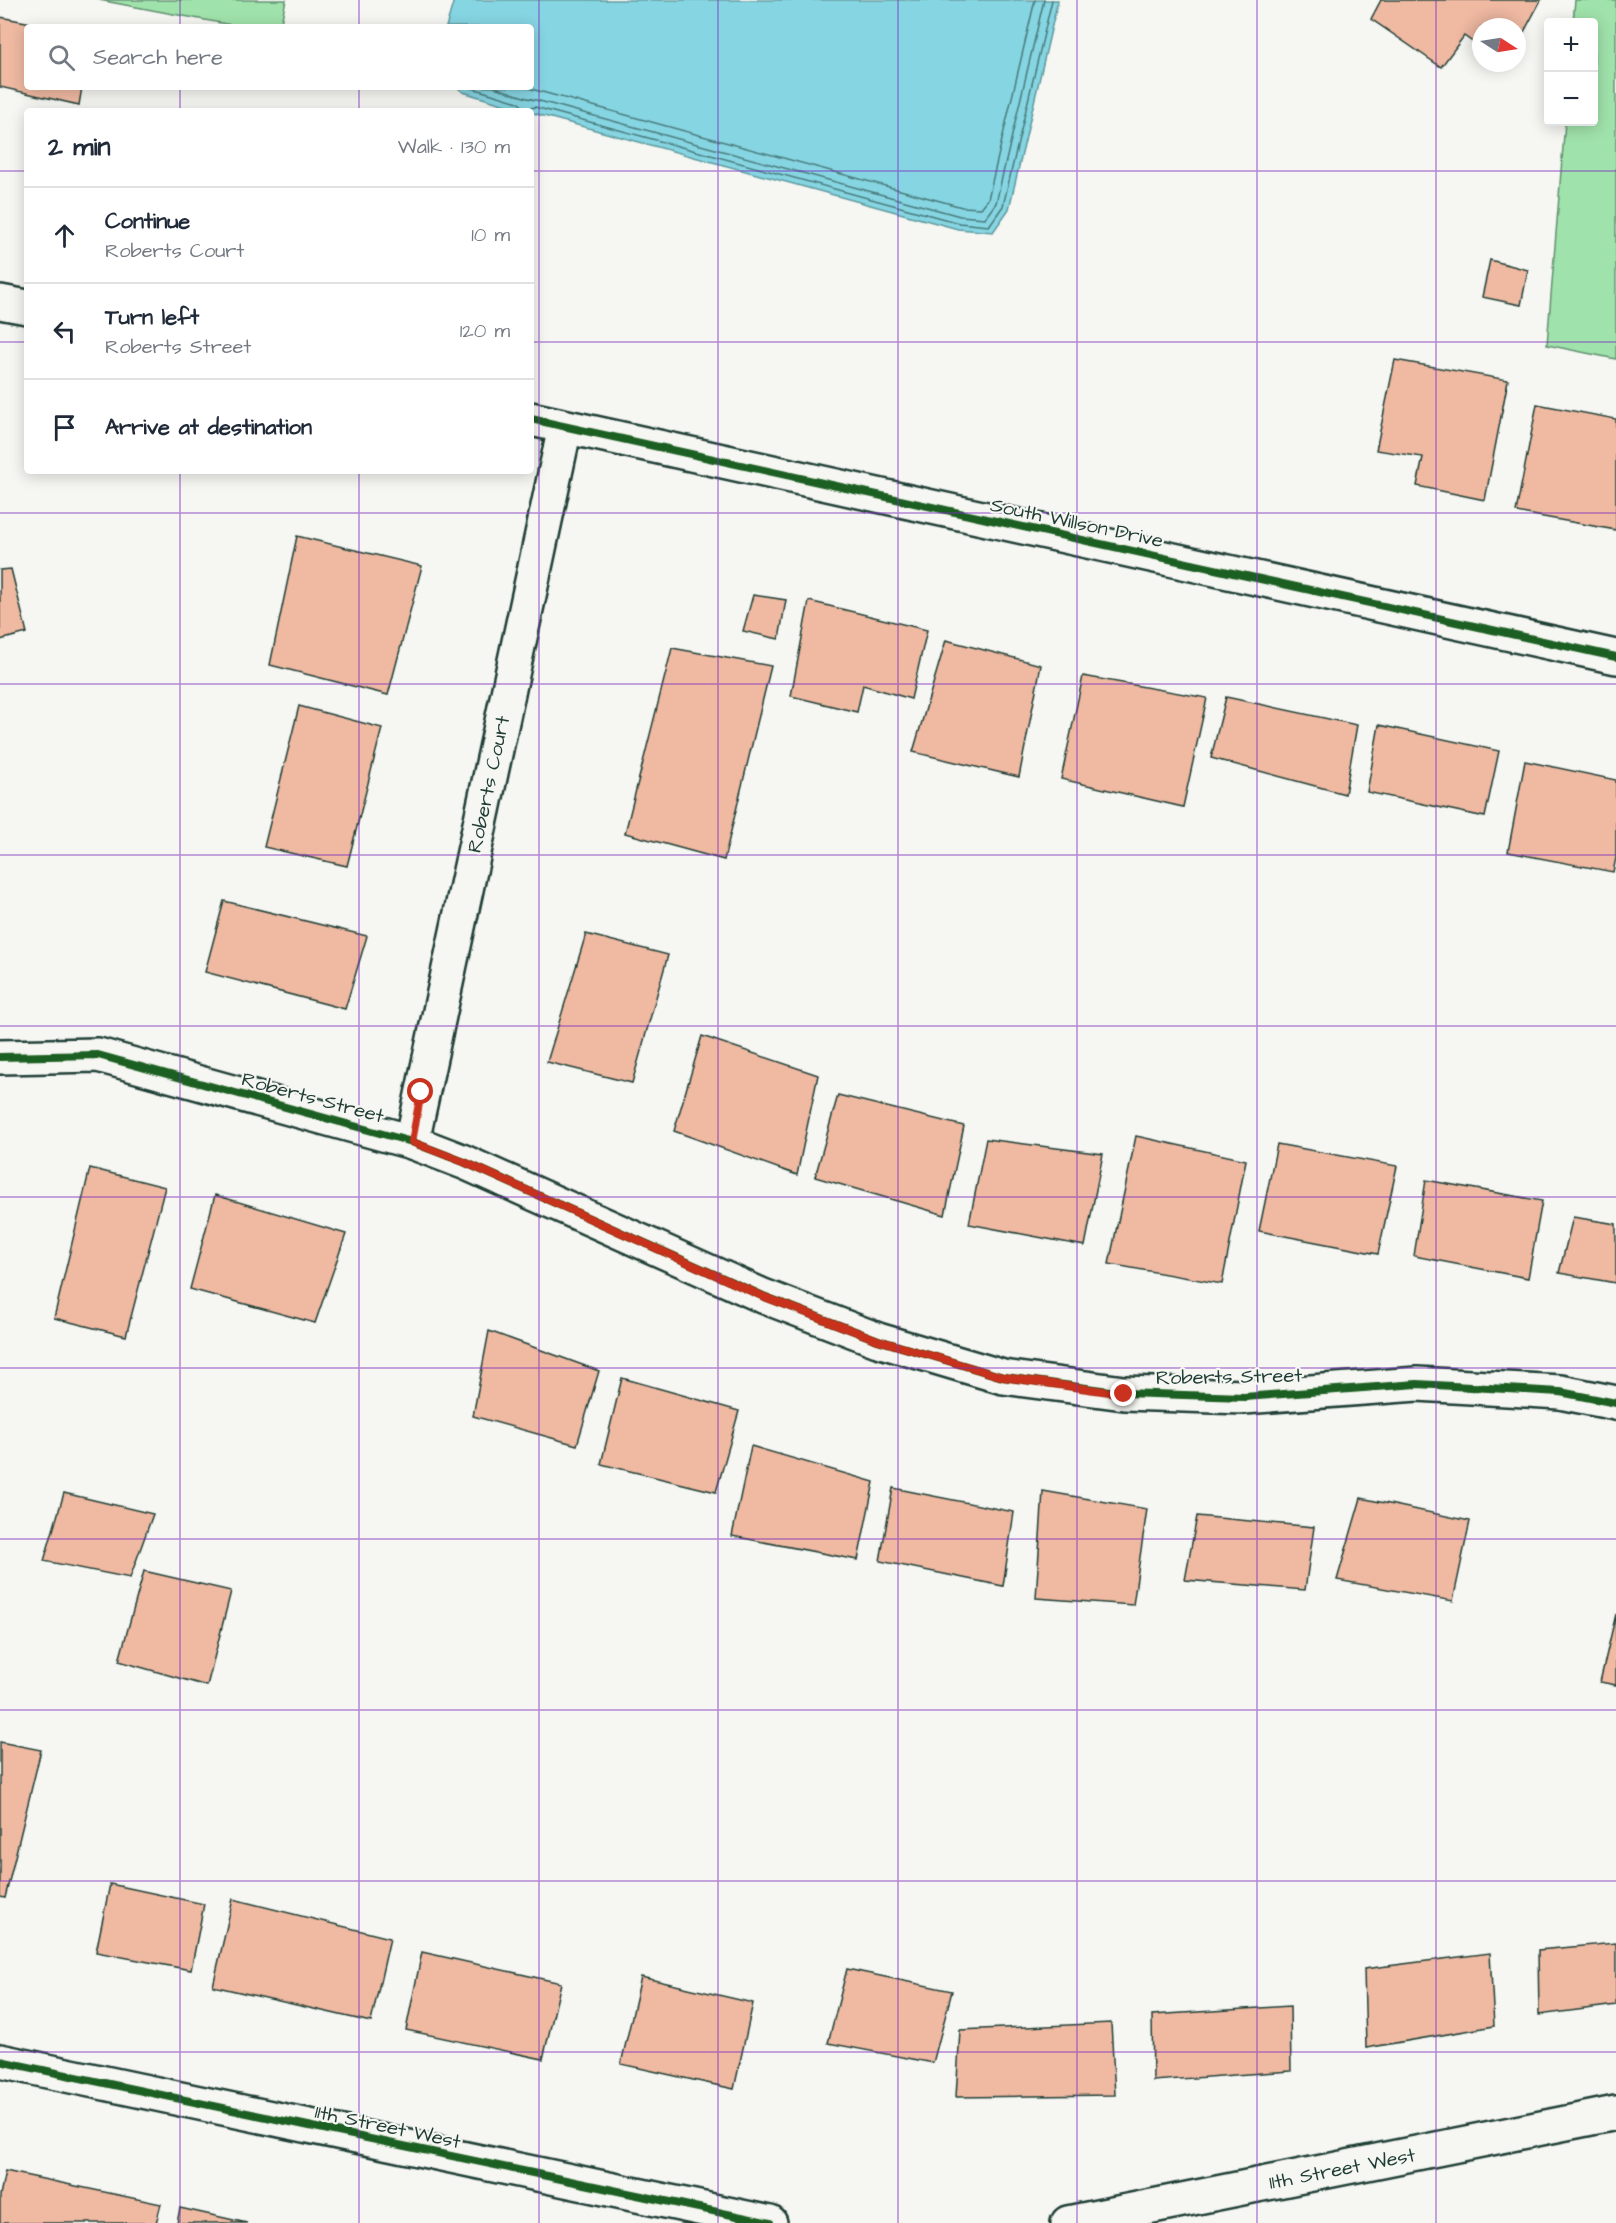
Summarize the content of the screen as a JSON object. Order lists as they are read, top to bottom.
{
  "streets": {
    "street": [
      "South Willson Drive",
      "Roberts Court",
      "Roberts Street",
      "11th Street West"
    ]
  },
  "crossings": [
    ["South Willson Drive", "Roberts Court"],
    ["Roberts Court", "Roberts Street"]
  ],
  "north": "right",
  "page": {
    "map_buttons": ["+", "−"],
    "search": "Search here",
    "heading": ["2 min", "Walk · 130 m"],
    "list": [
      ["Continue", "Roberts Court", "10 m"],
      ["Turn left", "Roberts Street", "120 m"],
      "Arrive at destination"
    ]
  }
}
